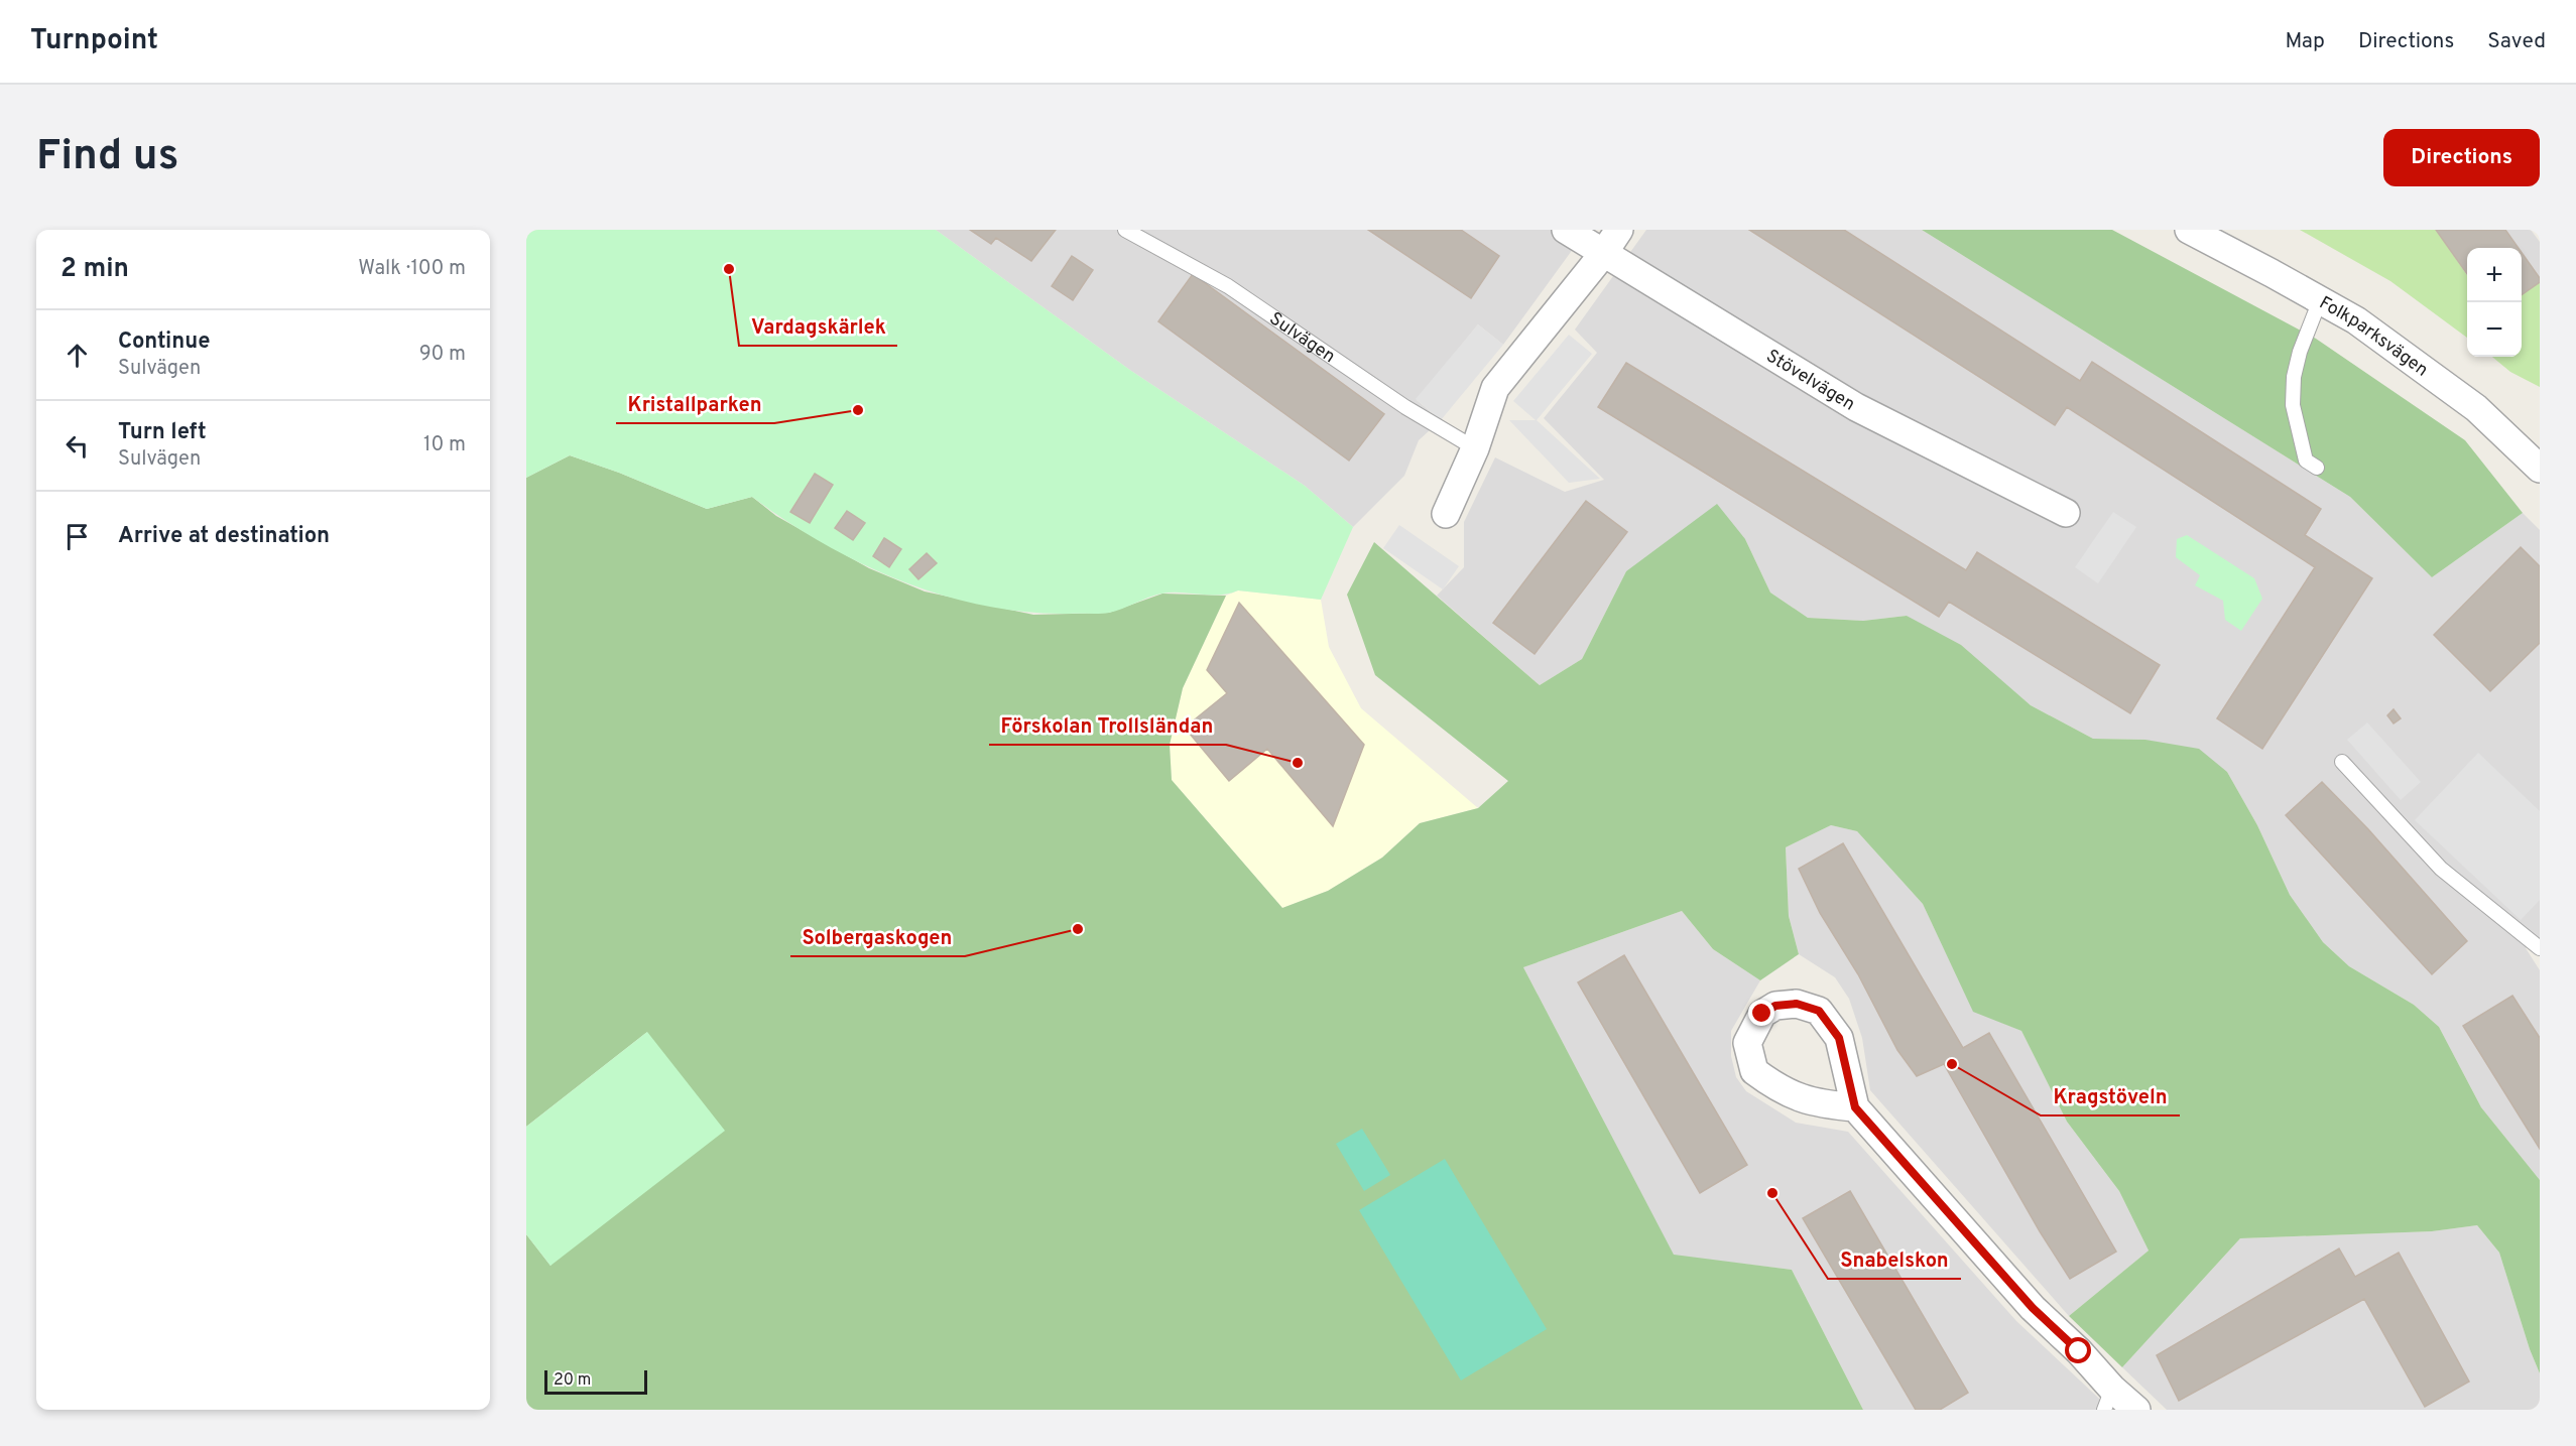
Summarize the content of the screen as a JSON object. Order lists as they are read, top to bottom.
{
  "streets": {
    "street": ["Folkparksvägen", "Stövelvägen"],
    "lane": ["Sulvägen"]
  },
  "places": [
    "Vardagskärlek",
    "Kristallparken",
    "Förskolan Trollsländan",
    "Solbergaskogen",
    "Kragstöveln",
    "Snabelskon"
  ],
  "scale_bar": "20 m",
  "page": {
    "header": "Turnpoint",
    "nav": ["Map", "Directions", "Saved"],
    "buttons": "Directions",
    "title": "Find us",
    "heading": ["2 min", "Walk · 100 m"],
    "map_buttons": ["+", "−"],
    "list": [
      ["Continue", "Sulvägen", "90 m"],
      ["Turn left", "Sulvägen", "10 m"],
      "Arrive at destination"
    ],
    "scale": "20 m"
  }
}
